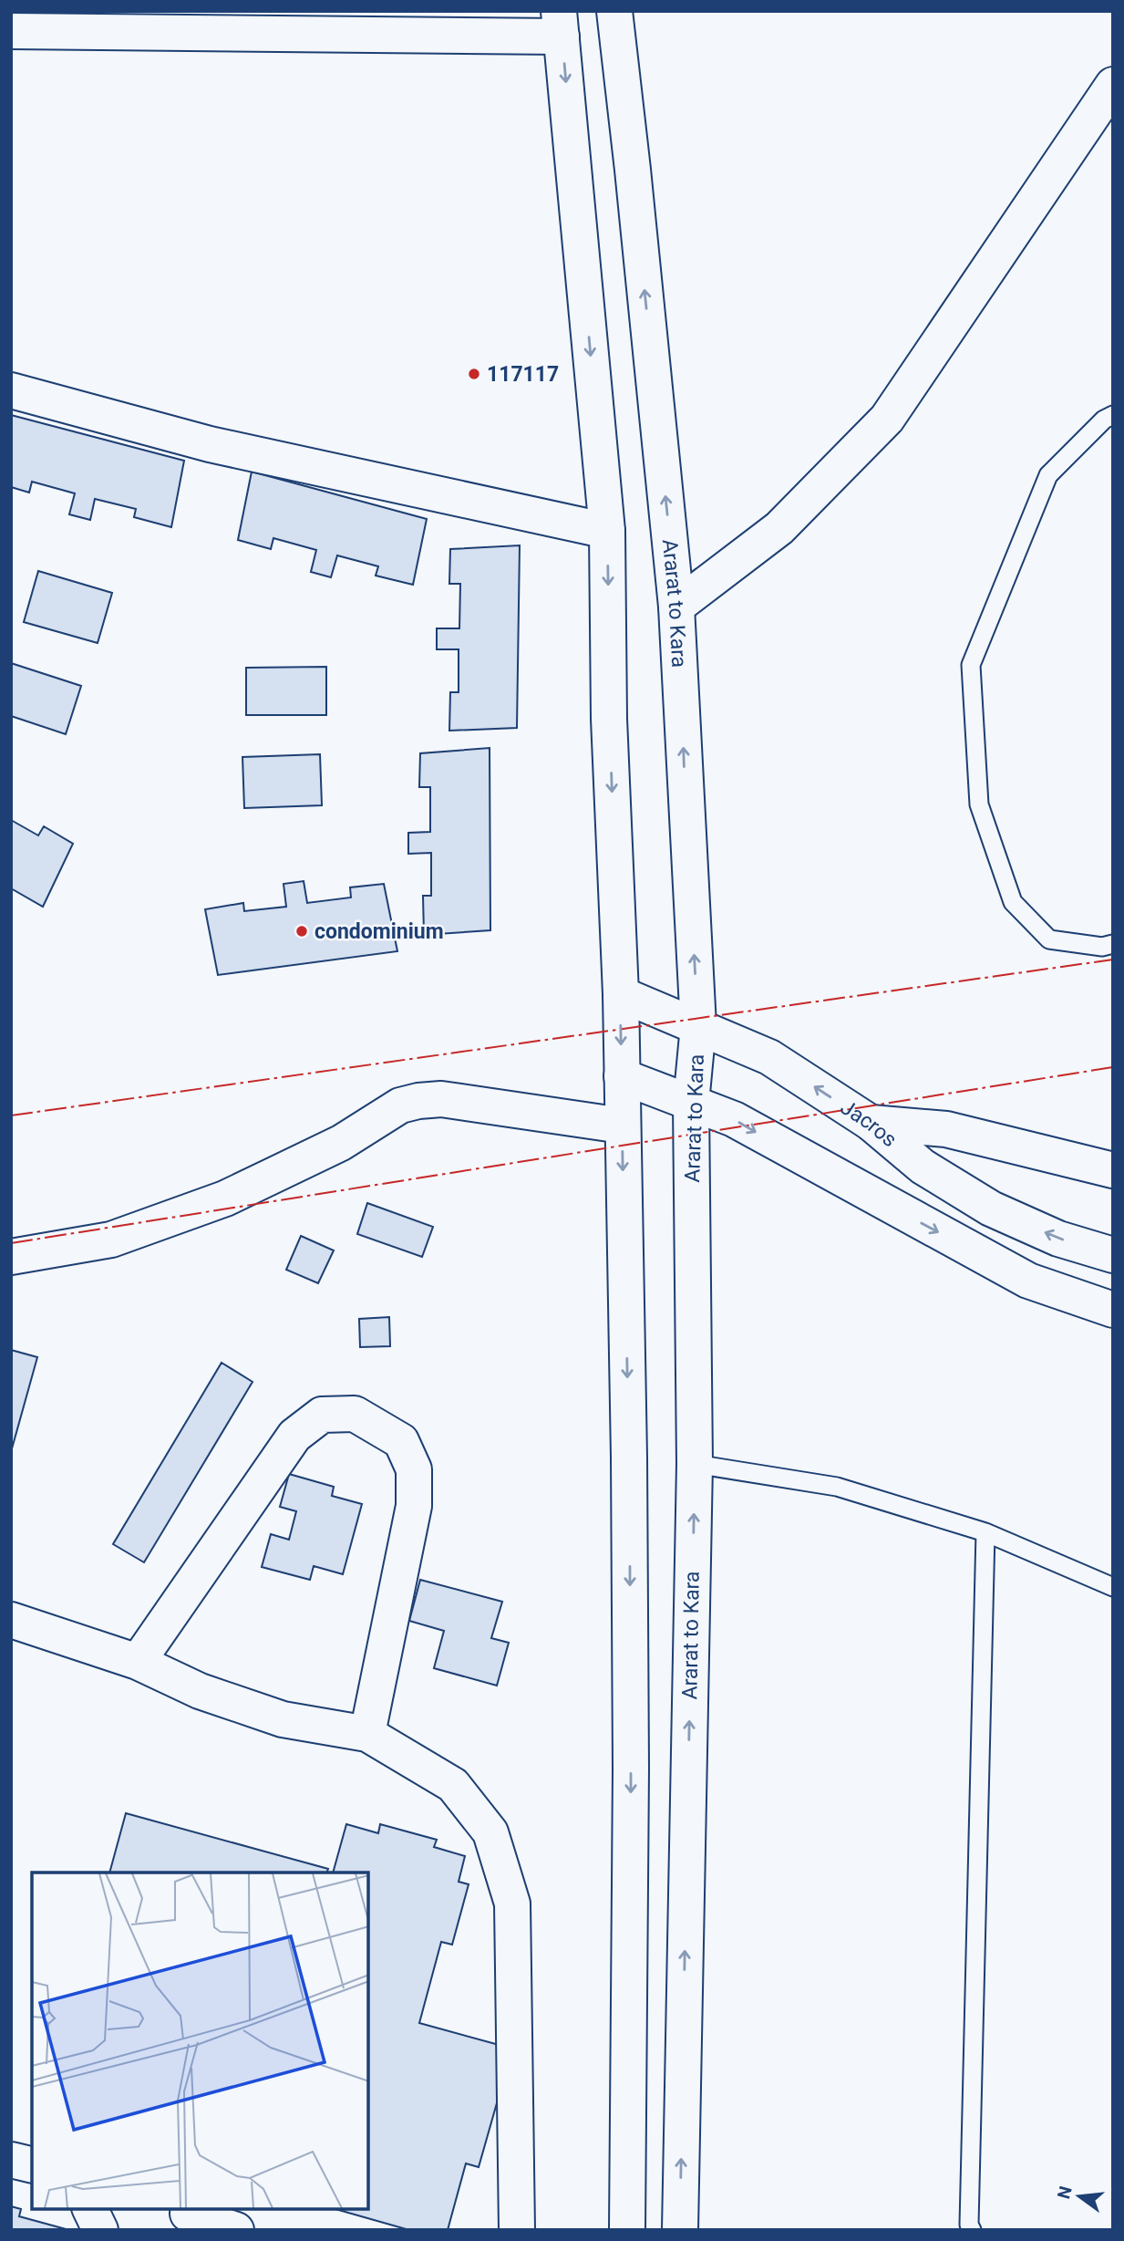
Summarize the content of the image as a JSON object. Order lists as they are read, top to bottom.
{
  "streets": {
    "main road": ["Ararat to Kara", "Jacros"]
  },
  "crossings": [
    ["Ararat to Kara", "Jacros"]
  ],
  "places": ["117117", "condominium"],
  "north": "left"
}
